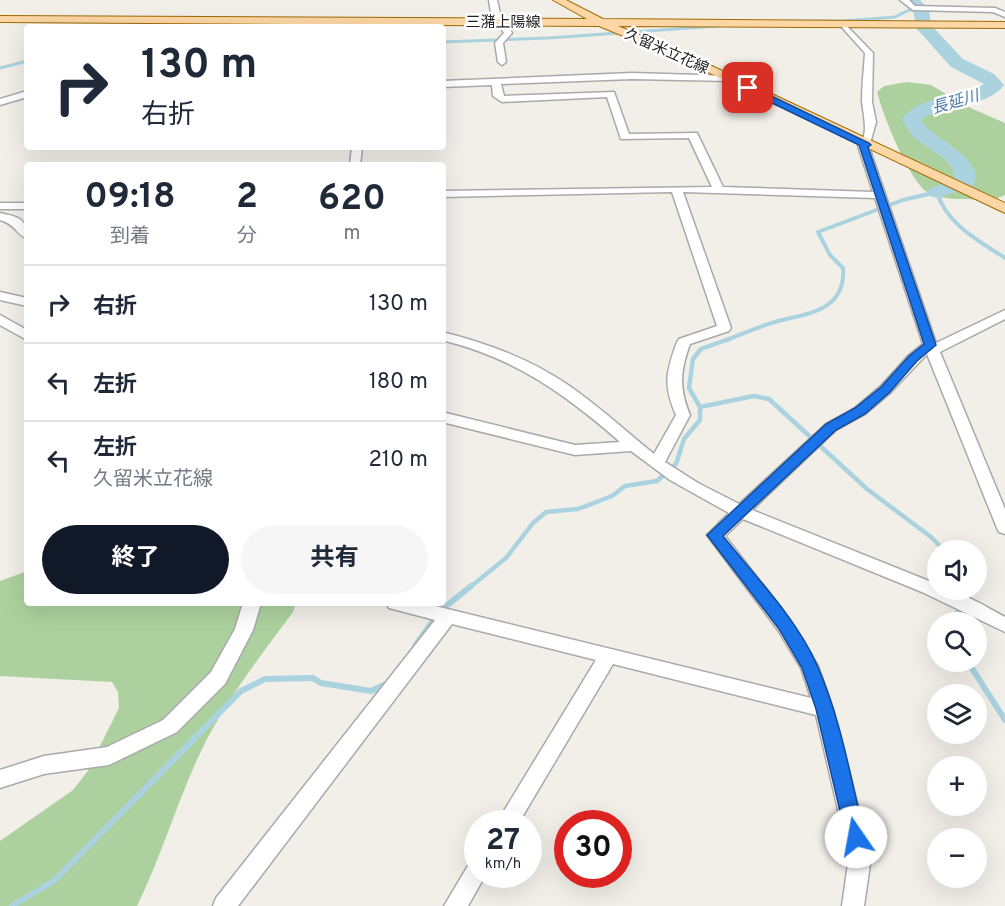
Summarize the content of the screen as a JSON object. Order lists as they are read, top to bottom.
{
  "streets": {
    "main road": ["三潴上陽線", "久留米立花線"]
  },
  "crossings": [
    ["三潴上陽線", "久留米立花線"]
  ],
  "water": ["長延川"],
  "page": {
    "turn": ["130 m", "右折"],
    "eta": [
      "09:18",
      "到着",
      "2",
      "分",
      "620",
      "m"
    ],
    "list": [
      {
        "name": "右折",
        "value": "130 m"
      },
      {
        "name": "左折",
        "value": "180 m"
      },
      {
        "name": "左折",
        "note": "久留米立花線",
        "value": "210 m"
      }
    ],
    "buttons": ["終了", "共有"],
    "map_buttons": ["+", "−"],
    "speed": "27 km/h",
    "limit": "30"
  }
}
